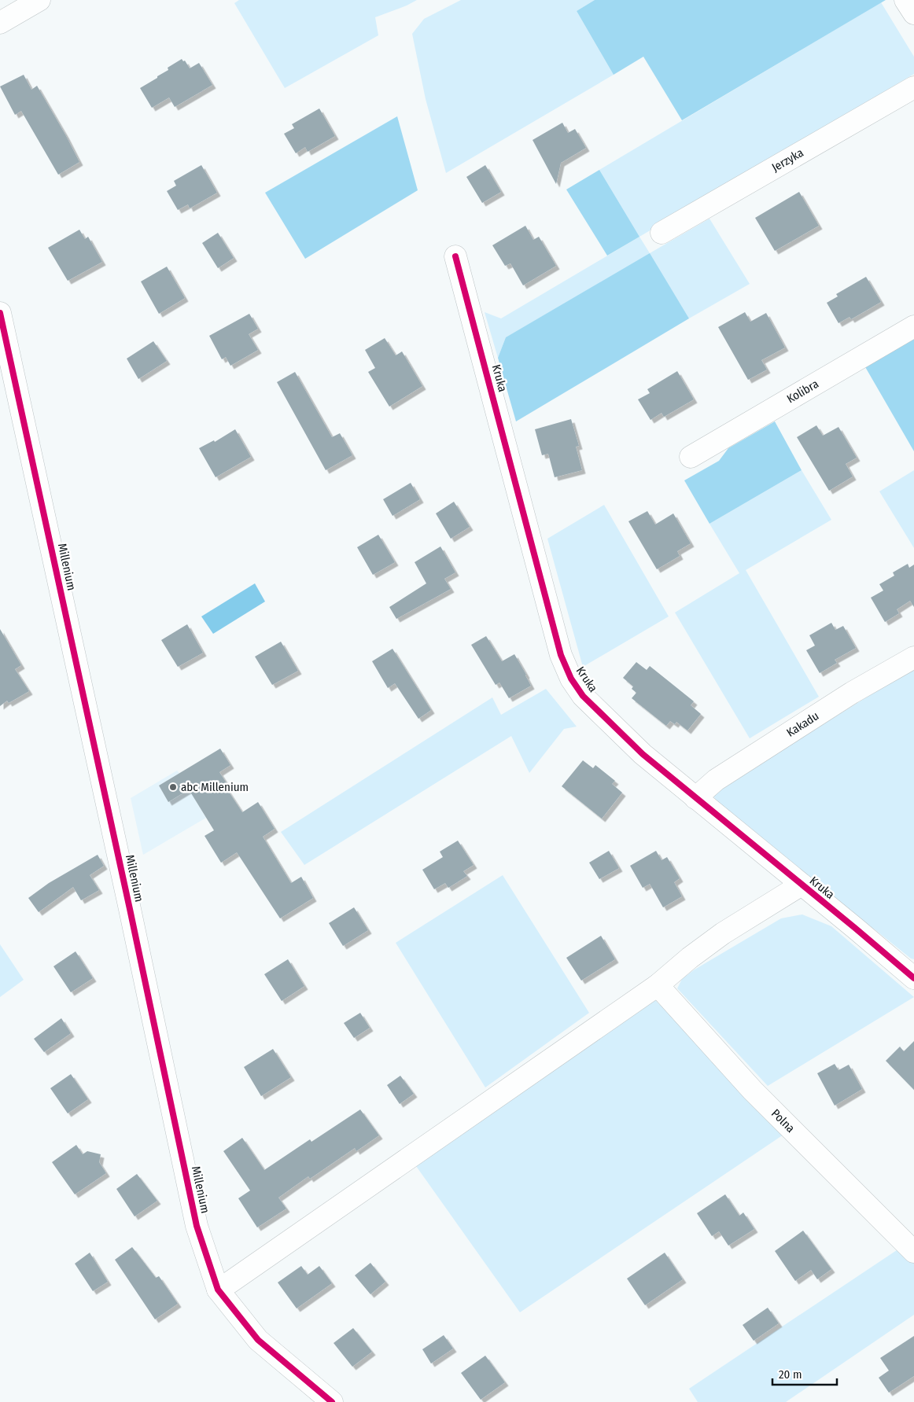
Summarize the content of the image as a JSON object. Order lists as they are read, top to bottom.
{
  "streets": {
    "street": [
      "Jerzyka",
      "Kruka",
      "Kolibra",
      "Millenium",
      "Kakadu",
      "Polna"
    ]
  },
  "crossings": [
    ["Kruka", "Kakadu"]
  ],
  "places": ["abc Millenium"],
  "scale_bar": "20 m"
}
